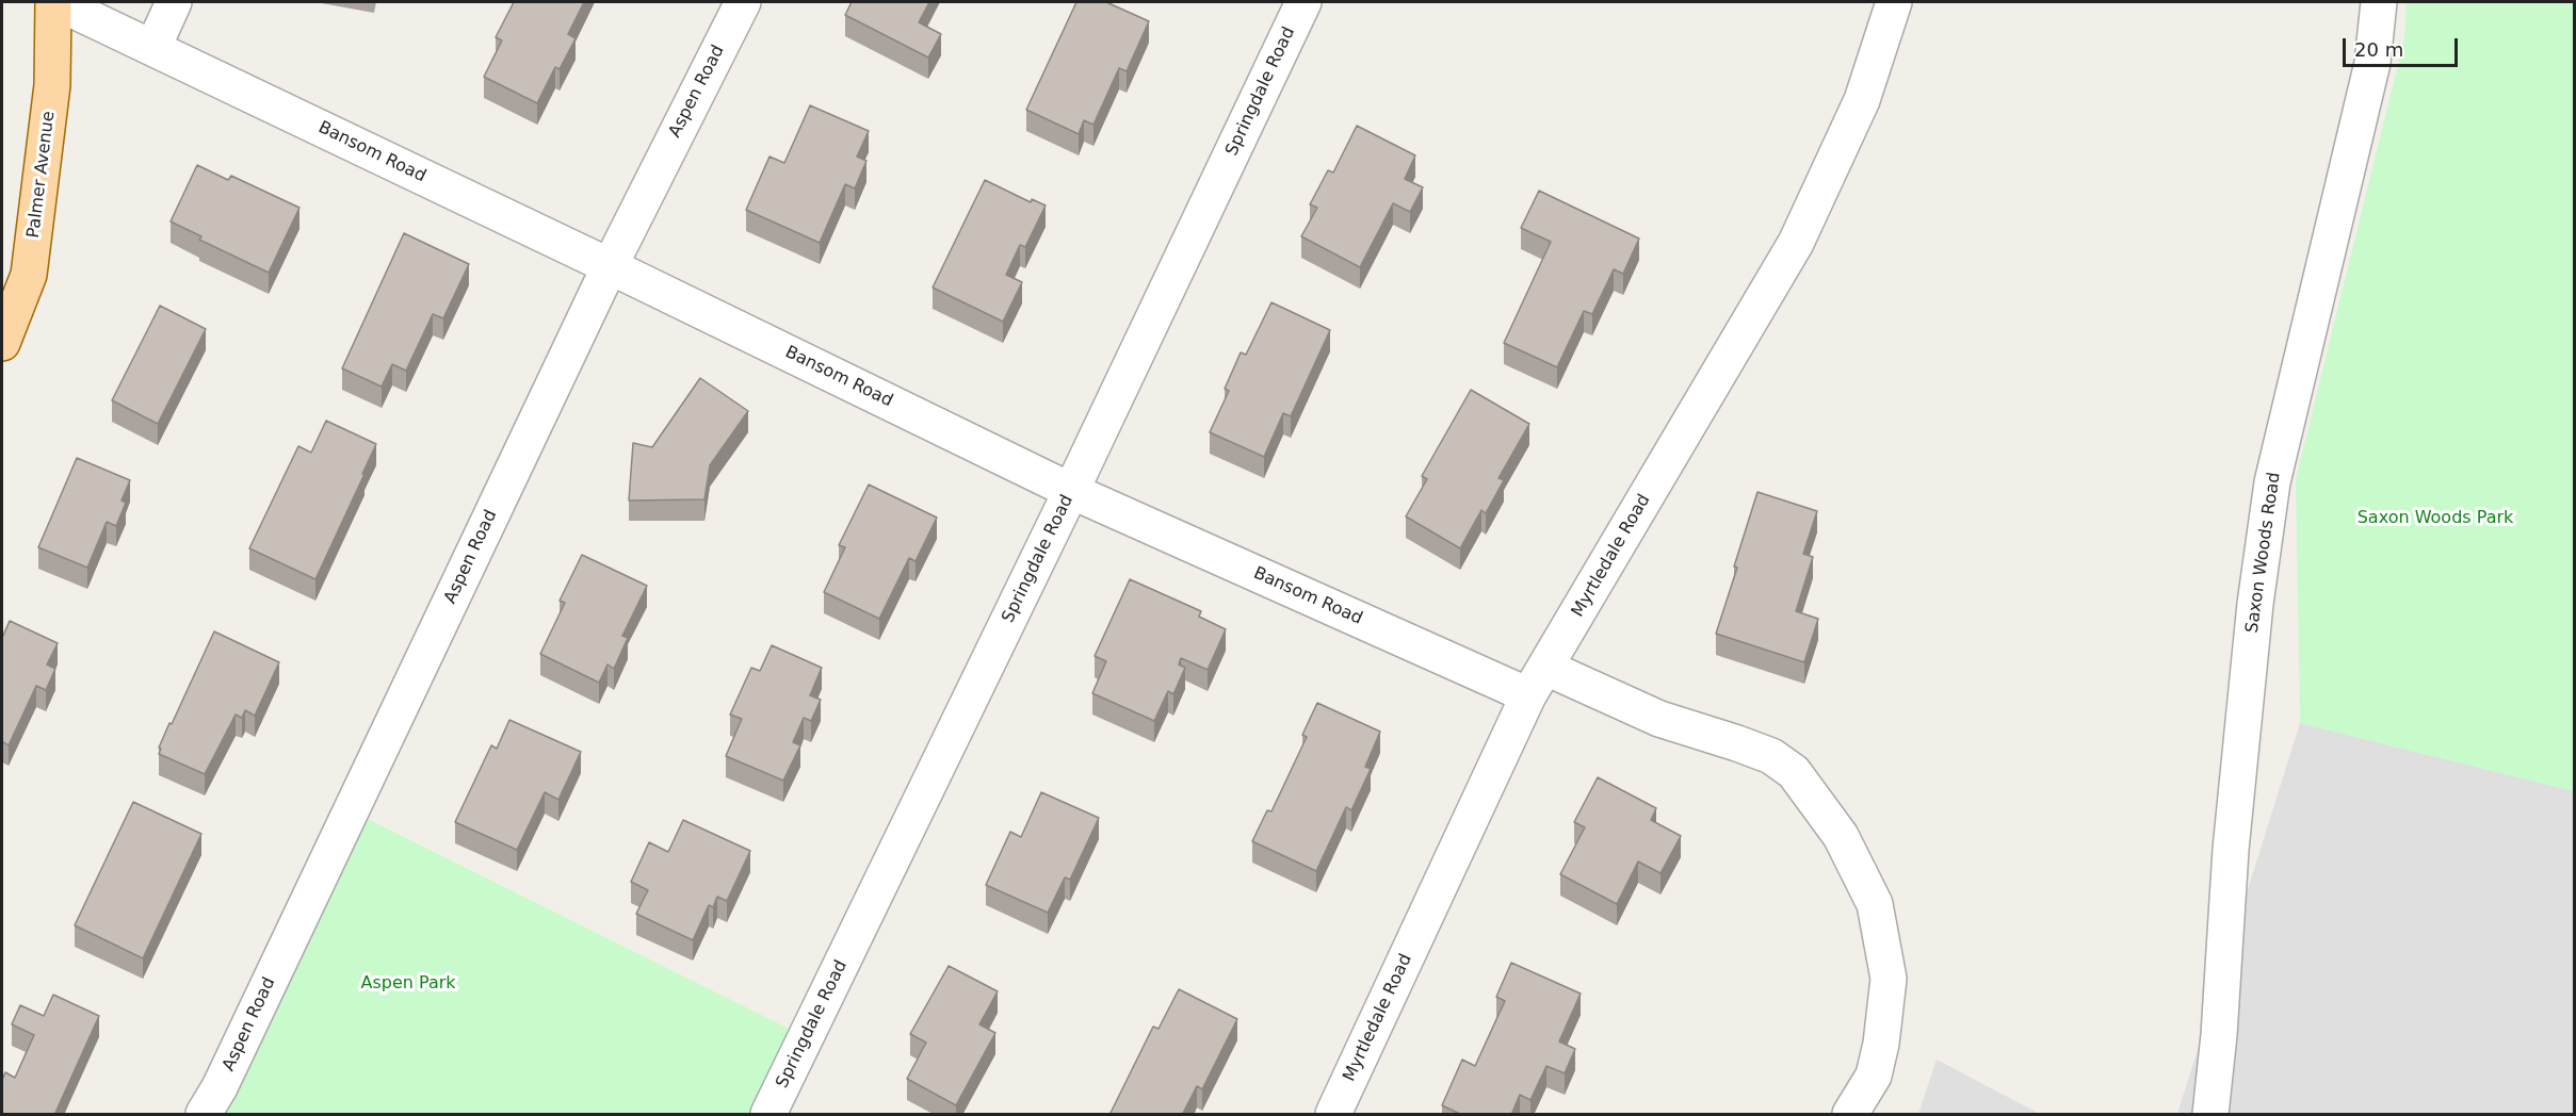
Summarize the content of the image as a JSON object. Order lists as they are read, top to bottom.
{
  "streets": {
    "main road": ["Palmer Avenue"],
    "street": [
      "Aspen Road",
      "Springdale Road",
      "Bansom Road",
      "Saxon Woods Road",
      "Myrtledale Road"
    ]
  },
  "crossings": [
    ["Aspen Road", "Bansom Road"],
    ["Springdale Road", "Bansom Road"],
    ["Bansom Road", "Palmer Avenue"],
    ["Bansom Road", "Myrtledale Road"]
  ],
  "parks": ["Saxon Woods Park", "Aspen Park"],
  "scale_bar": "20 m"
}
